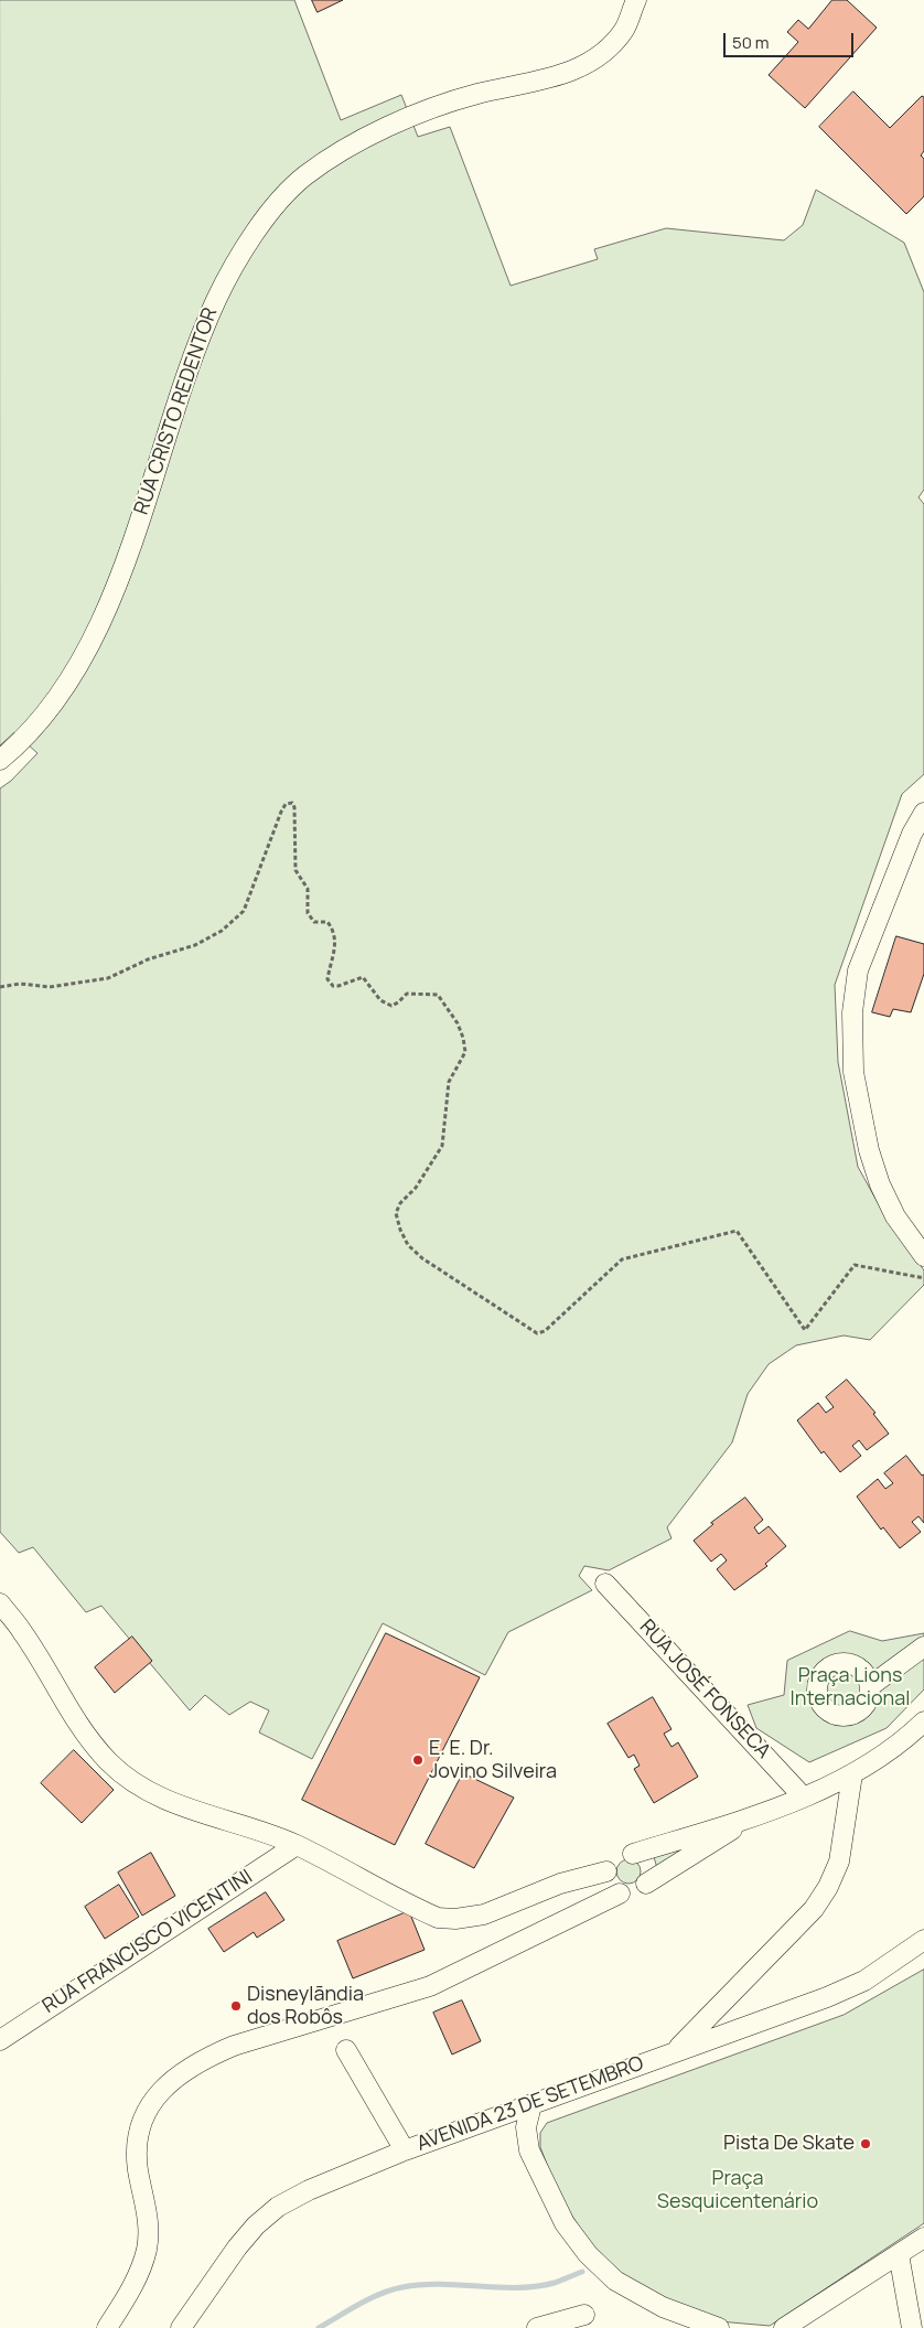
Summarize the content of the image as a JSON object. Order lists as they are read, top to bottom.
{
  "streets": {
    "street": [
      "RUA CRISTO REDENTOR",
      "RUA JOSÉ FONSECA",
      "RUA FRANCISCO VICENTINI",
      "AVENIDA 23 DE SETEMBRO"
    ]
  },
  "parks": ["Praça Lions Internacional", "Praça Sesquicentenário"],
  "places": ["E. E. Dr. Jovino Silveira", "Disneylãndia dos Robôs", "Pista De Skate"],
  "scale_bar": "50 m"
}
